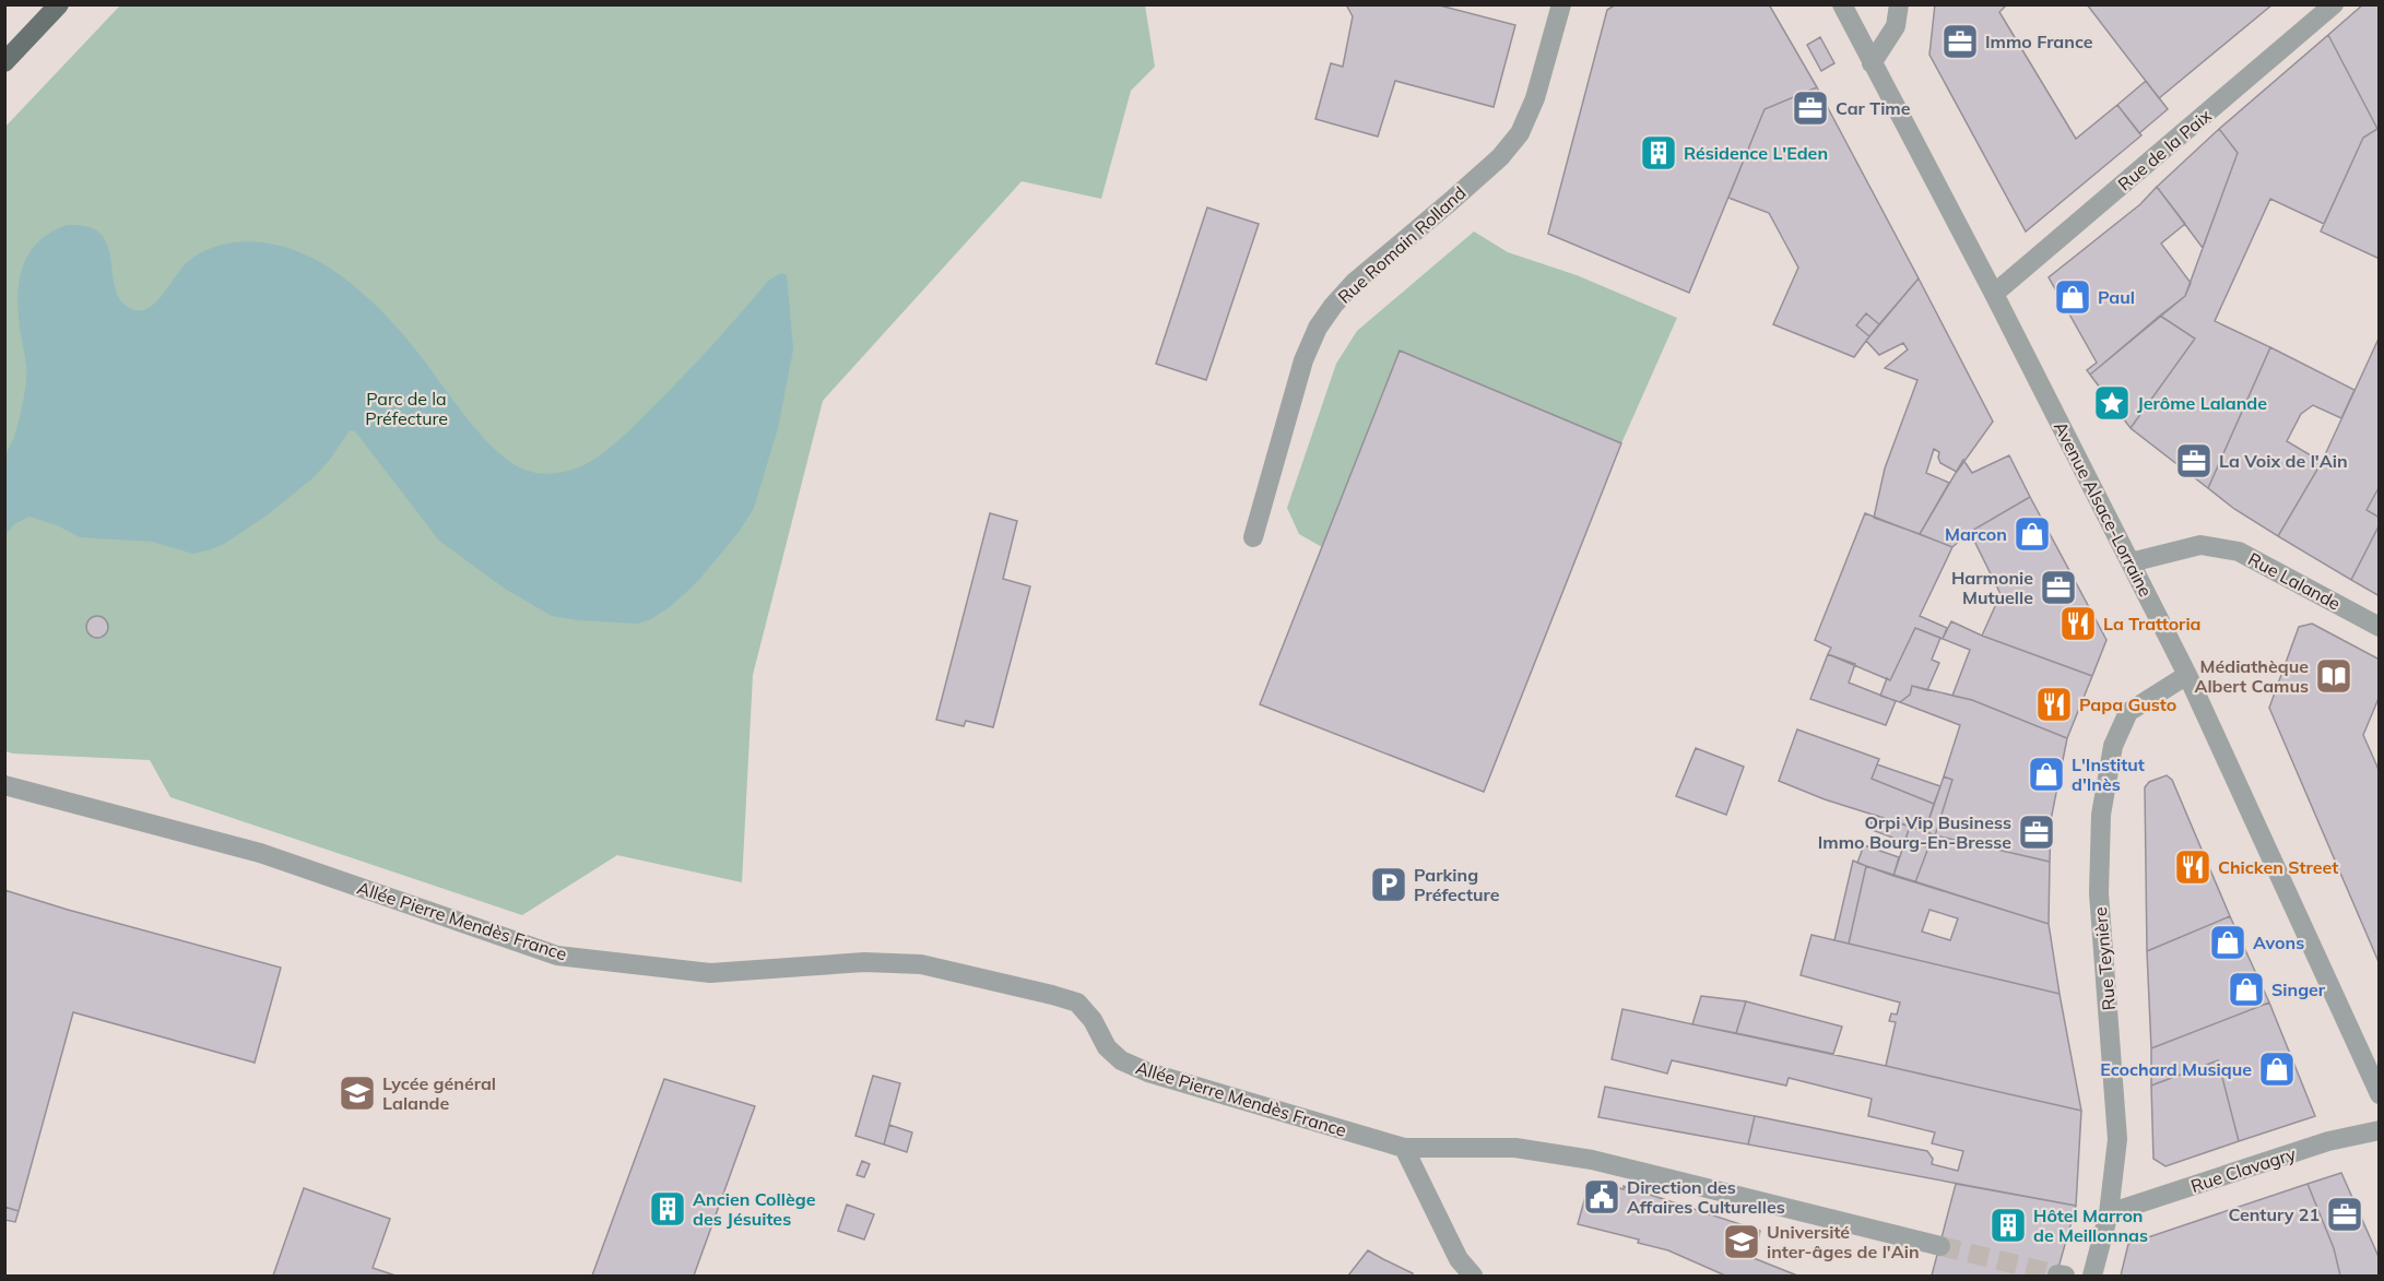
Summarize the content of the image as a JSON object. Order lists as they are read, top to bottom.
{
  "streets": {
    "street": [
      "Rue de la Paix",
      "Rue Romain Rolland",
      "Avenue Alsace-Lorraine",
      "Rue Lalande",
      "Allée Pierre Mendès France",
      "Rue Teynière",
      "Rue Clavagry"
    ]
  },
  "crossings": [
    ["Rue de la Paix", "Avenue Alsace-Lorraine"],
    ["Avenue Alsace-Lorraine", "Rue Lalande"],
    ["Avenue Alsace-Lorraine", "Rue Teynière"],
    ["Rue Teynière", "Rue Clavagry"]
  ],
  "parks": ["Parc de la Préfecture"],
  "places": {
    "office": [
      "Immo France",
      "Car Time",
      "La Voix de l'Ain",
      "Harmonie Mutuelle",
      "Orpi Vip Business Immo Bourg-En-Bresse",
      "Century 21"
    ],
    "building": ["Résidence L'Eden", "Ancien Collège des Jésuites", "Hôtel Marron de Meillonnas"],
    "shop": [
      "Paul",
      "Marcon",
      "L'Institut d'Inès",
      "Avons",
      "Singer",
      "Ecochard Musique"
    ],
    "place": ["Jerôme Lalande"],
    "restaurant": ["La Trattoria", "Papa Gusto", "Chicken Street"],
    "library": ["Médiathèque Albert Camus"],
    "parking": ["Parking Préfecture"],
    "school or university": ["Lycée général Lalande", "Université inter-âges de l'Ain"],
    "public building": ["Direction des Affaires Culturelles"]
  }
}
